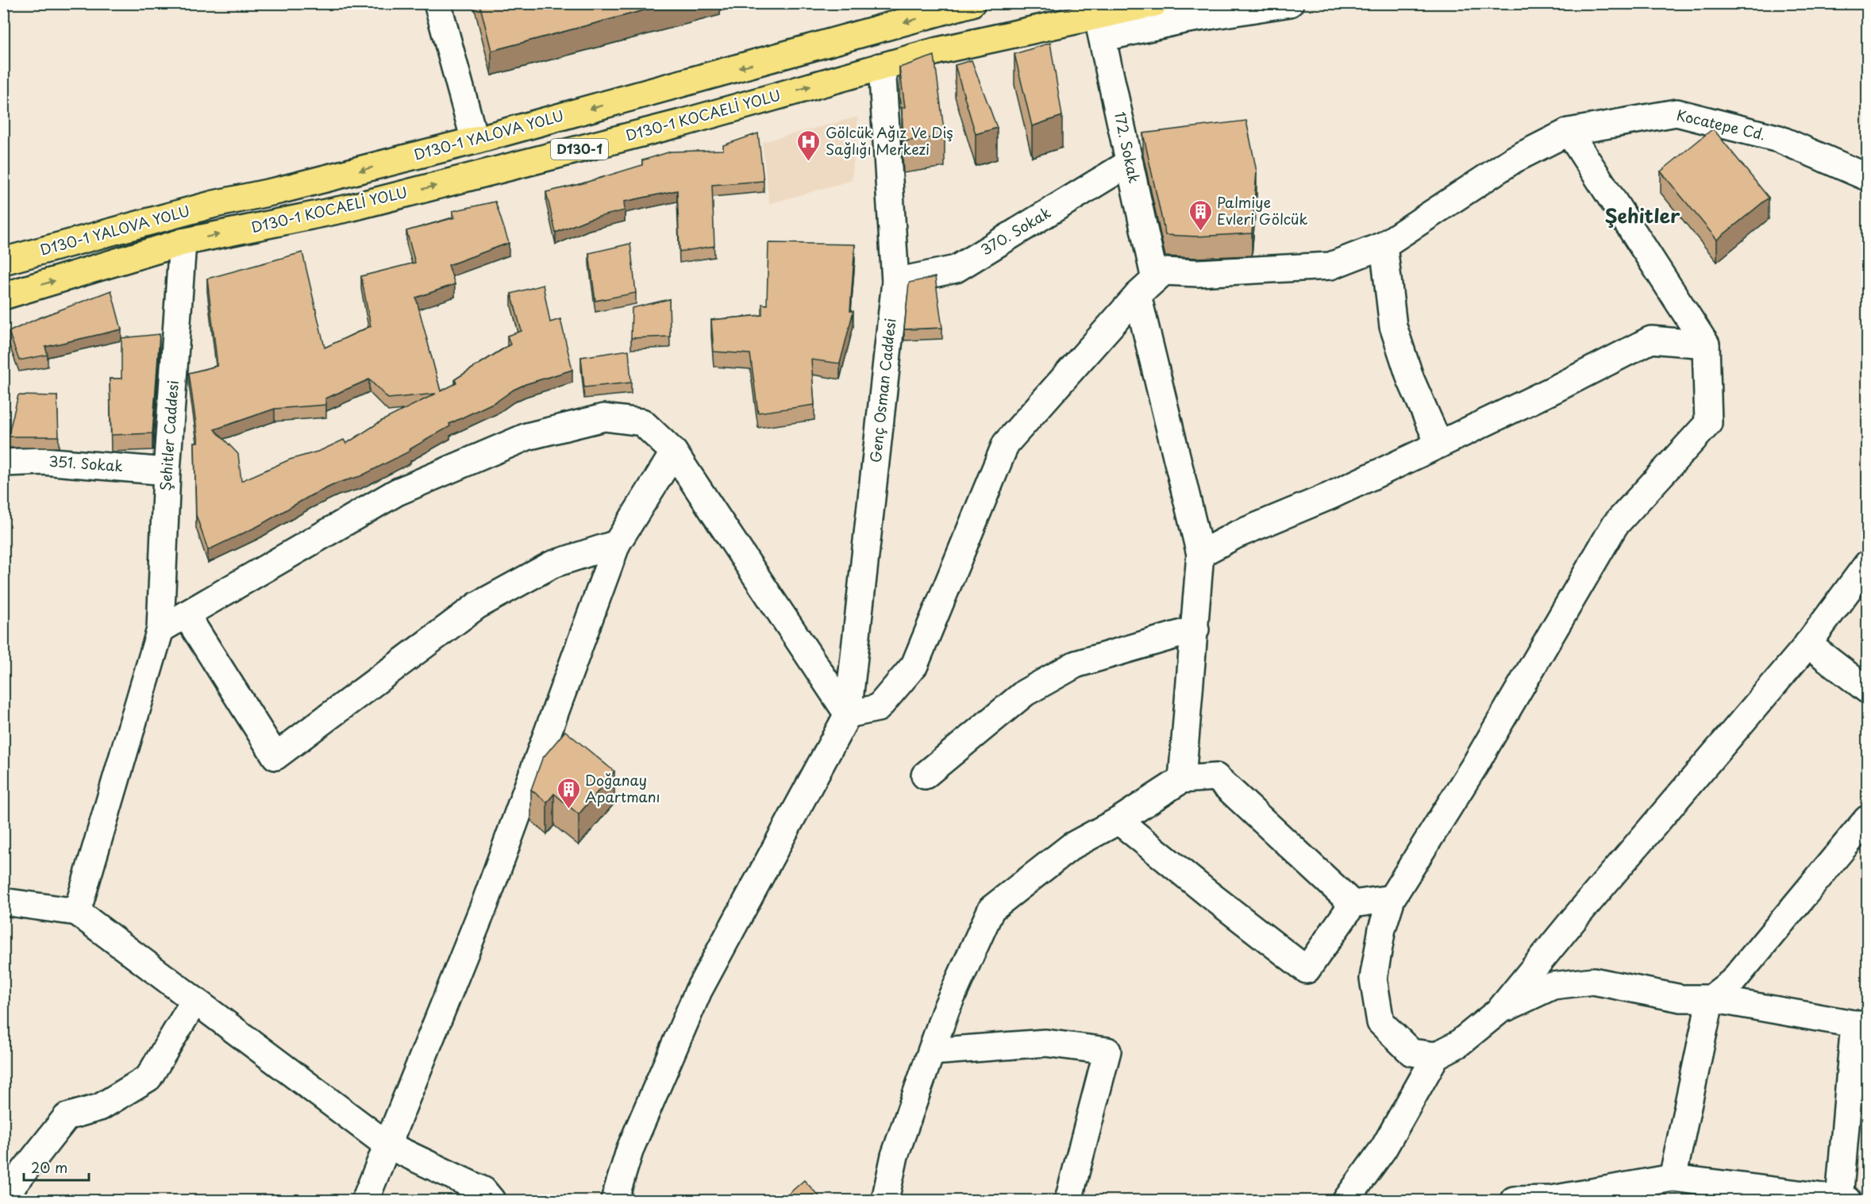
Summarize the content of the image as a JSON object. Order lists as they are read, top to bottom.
{
  "streets": {
    "highway": ["D130-1 KOCAELİ YOLU", "D130-1 YALOVA YOLU", "D130-1"],
    "street": [
      "Kocatepe Cd.",
      "172. Sokak",
      "370. Sokak",
      "Genç Osman Caddesi",
      "Şehitler Caddesi",
      "351. Sokak"
    ]
  },
  "crossings": [
    ["D130-1 KOCAELİ YOLU", "172. Sokak"],
    ["D130-1 KOCAELİ YOLU", "Genç Osman Caddesi"],
    ["D130-1 KOCAELİ YOLU", "Şehitler Caddesi"],
    ["Kocatepe Cd.", "172. Sokak"],
    ["172. Sokak", "370. Sokak"],
    ["370. Sokak", "Genç Osman Caddesi"],
    ["Şehitler Caddesi", "351. Sokak"]
  ],
  "one_way": ["D130-1 KOCAELİ YOLU", "D130-1 YALOVA YOLU"],
  "districts": ["Şehitler"],
  "places": {
    "hospital": ["Gölcük Ağız Ve Diş Sağlığı Merkezi"],
    "building": ["Palmiye Evleri Gölcük", "Doğanay Apartmanı"]
  },
  "scale_bar": "20 m"
}
